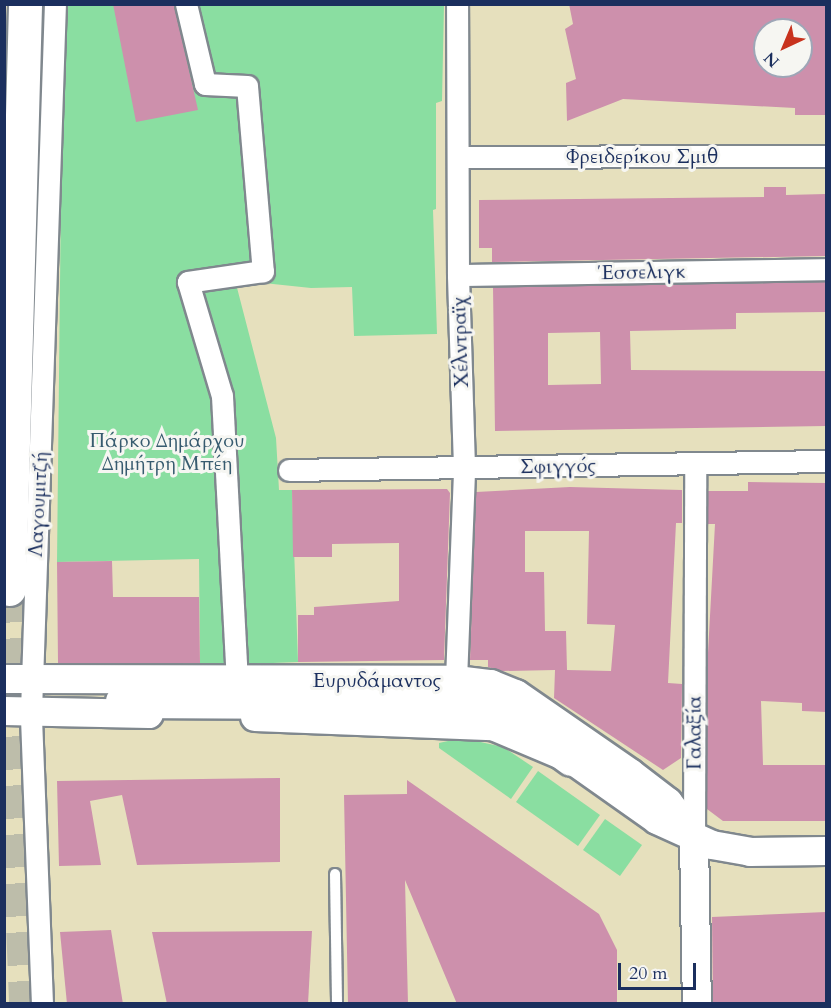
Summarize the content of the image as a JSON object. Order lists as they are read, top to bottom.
{
  "streets": {
    "main road": ["Λαγουμιτζή"],
    "street": [
      "Φρειδερίκου Σμιθ",
      "Έσσελιγκ",
      "Χέλντραϊχ",
      "Σφιγγός",
      "Ευρυδάμαντος",
      "Γαλαξία"
    ]
  },
  "crossings": [
    ["Φρειδερίκου Σμιθ", "Χέλντραϊχ"],
    ["Έσσελιγκ", "Χέλντραϊχ"],
    ["Χέλντραϊχ", "Σφιγγός"],
    ["Χέλντραϊχ", "Ευρυδάμαντος"],
    ["Σφιγγός", "Γαλαξία"],
    ["Λαγουμιτζή", "Ευρυδάμαντος"],
    ["Ευρυδάμαντος", "Γαλαξία"]
  ],
  "parks": ["Πάρκο Δημάρχου Δημήτρη Μπέη"],
  "scale_bar": "20 m",
  "north": "bottom left"
}
